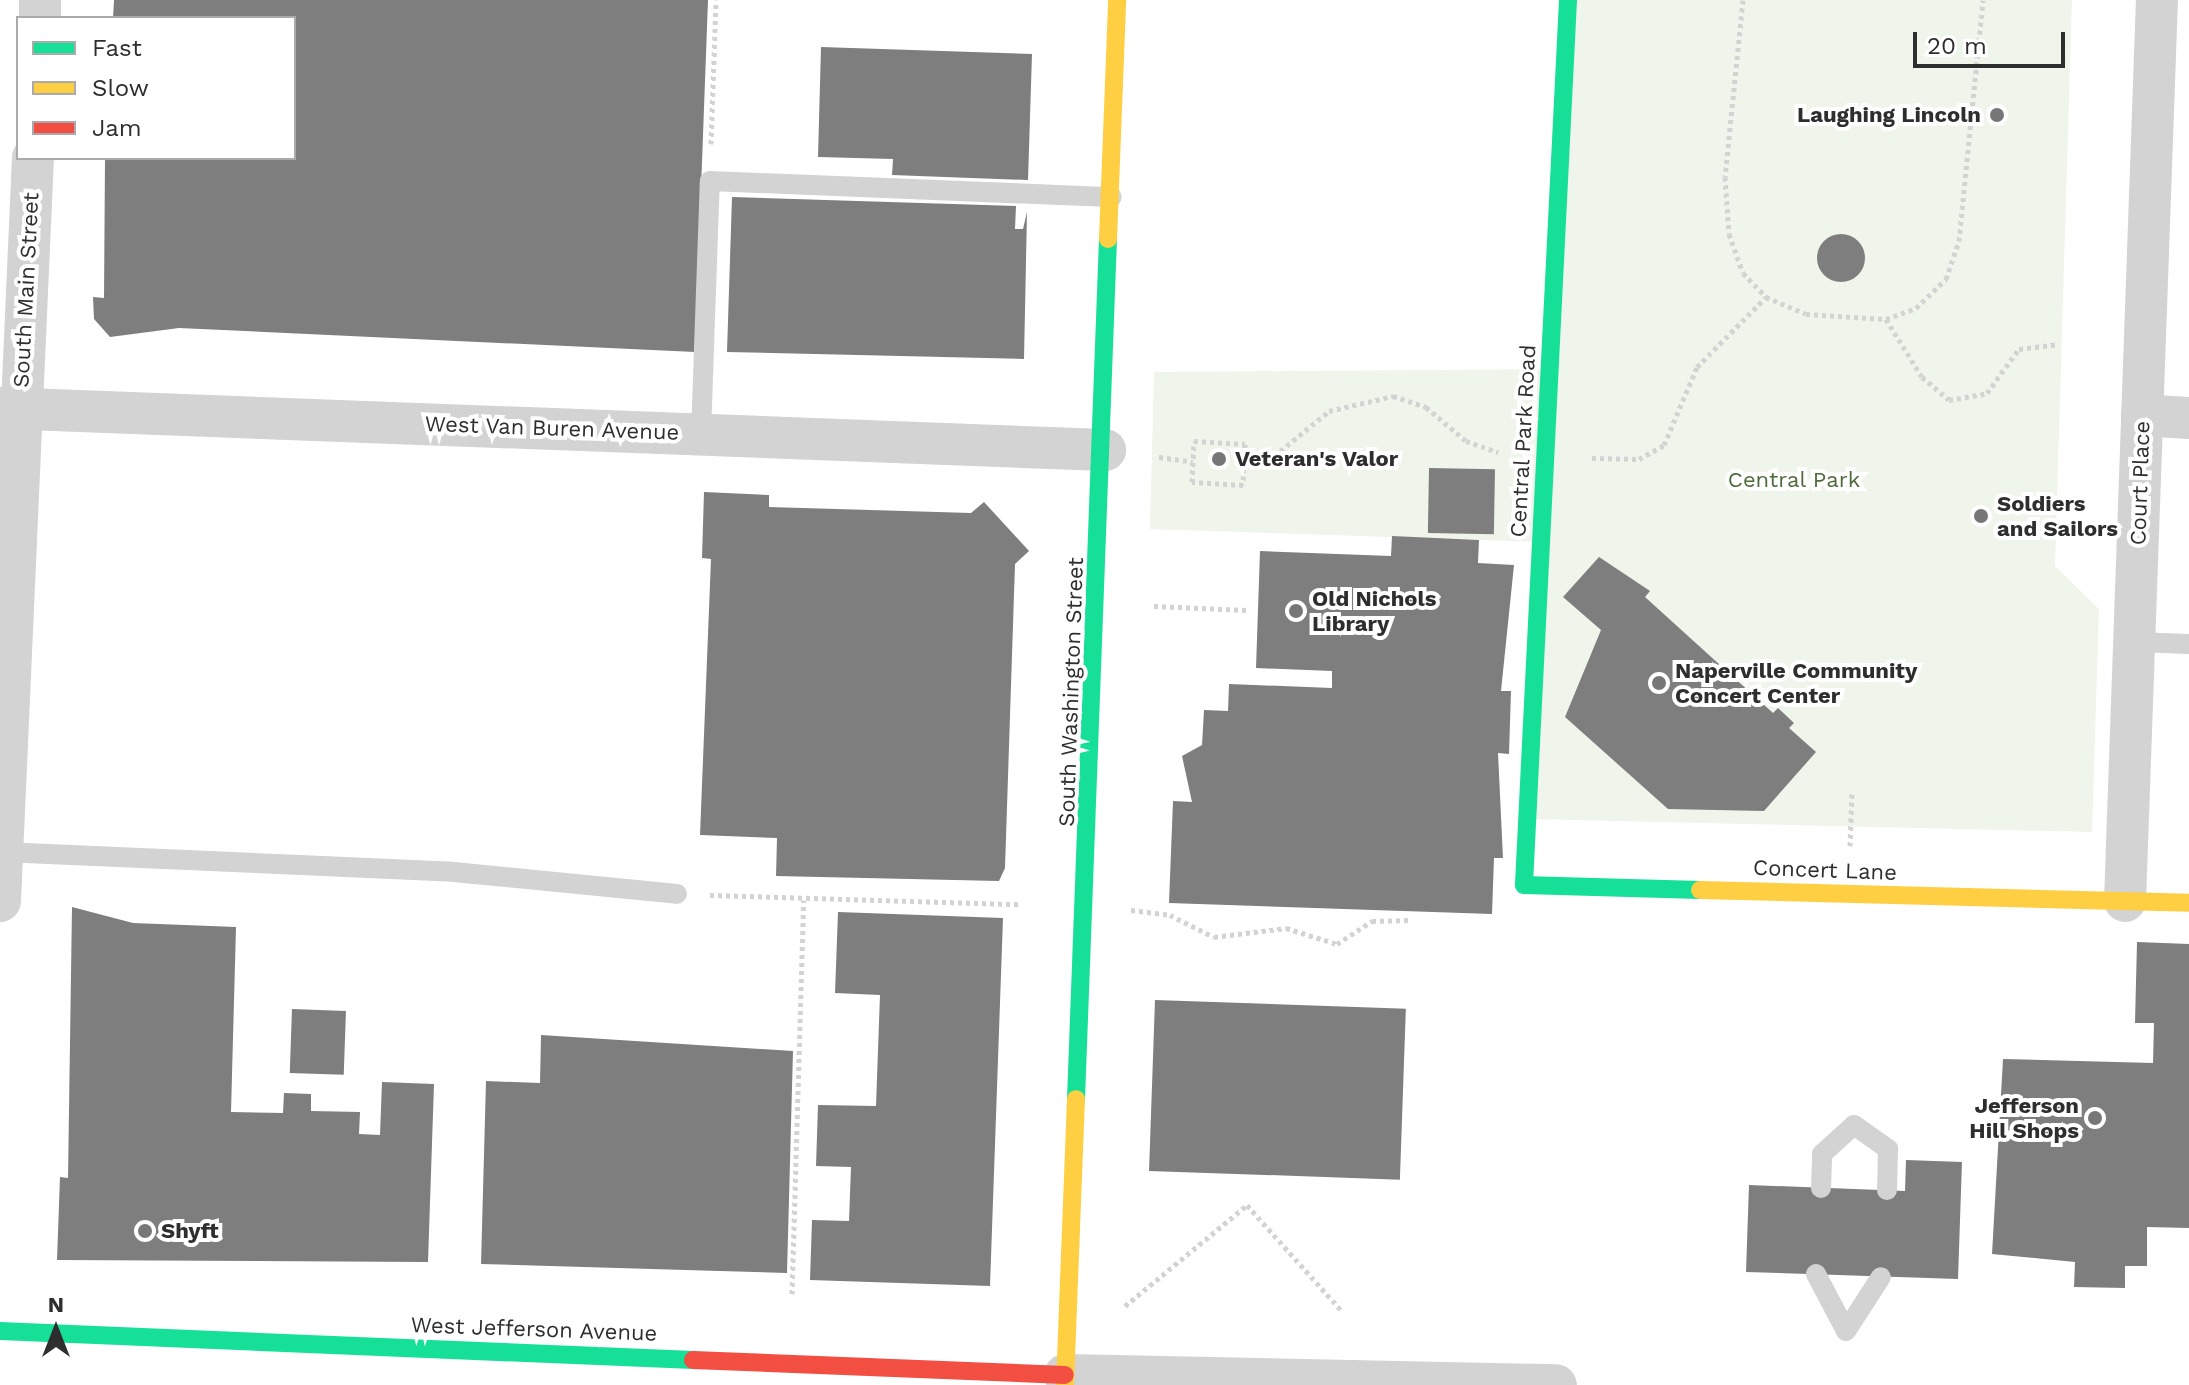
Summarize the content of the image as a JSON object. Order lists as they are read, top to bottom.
{
  "streets": {
    "street": [
      "South Main Street",
      "West Van Buren Avenue",
      "Central Park Road",
      "Court Place",
      "South Washington Street",
      "Concert Lane",
      "West Jefferson Avenue"
    ]
  },
  "crossings": [
    ["South Main Street", "West Van Buren Avenue"],
    ["West Van Buren Avenue", "South Washington Street"],
    ["Central Park Road", "Concert Lane"],
    ["Court Place", "Concert Lane"],
    ["South Washington Street", "West Jefferson Avenue"]
  ],
  "parks": ["Central Park"],
  "places": [
    "Laughing Lincoln",
    "Veteran's Valor",
    "Soldiers and Sailors",
    "Old Nichols Library",
    "Naperville Community Concert Center",
    "Jefferson Hill Shops",
    "Shyft"
  ],
  "legend": ["Fast", "Slow", "Jam"],
  "scale_bar": "20 m",
  "north": "top"
}
